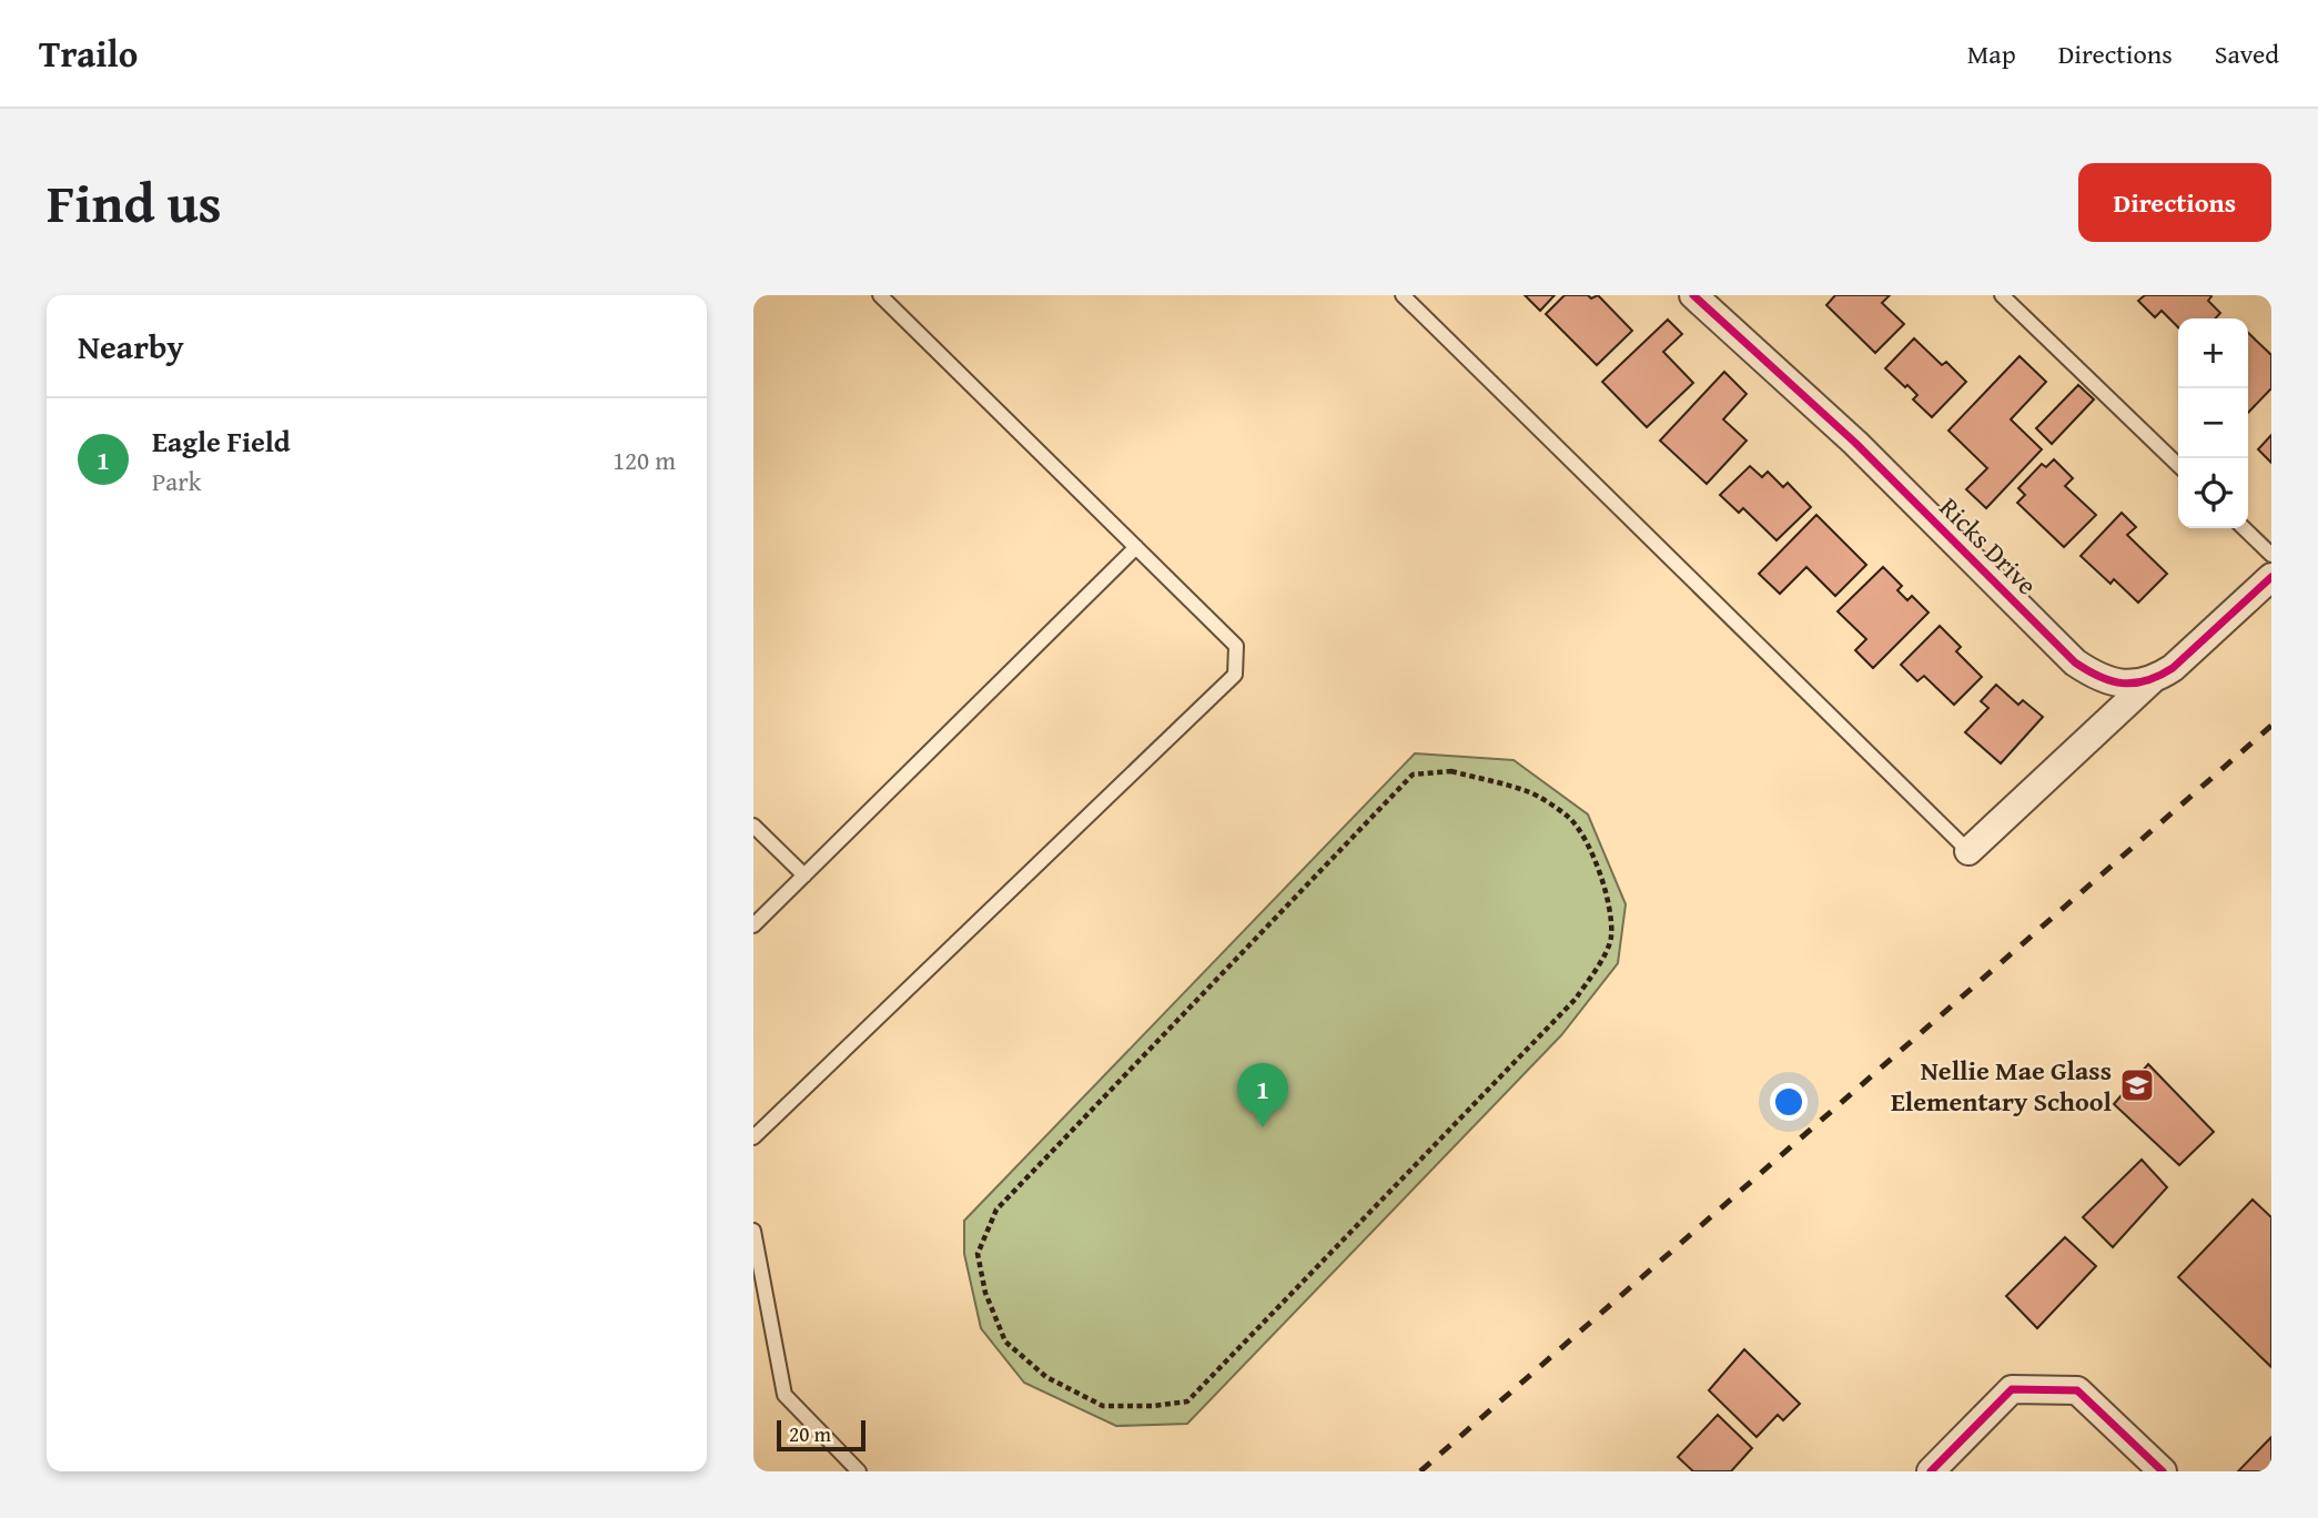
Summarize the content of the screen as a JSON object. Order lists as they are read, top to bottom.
{
  "streets": {
    "street": ["Ricks Drive"]
  },
  "places": {
    "school or university": ["Nellie Mae Glass Elementary School"]
  },
  "scale_bar": "20 m",
  "page": {
    "header": "Trailo",
    "nav": ["Map", "Directions", "Saved"],
    "title": "Find us",
    "buttons": "Directions",
    "heading": "Nearby",
    "map_buttons": ["+", "−"],
    "list": [
      {
        "mark": "1",
        "name": "Eagle Field",
        "note": "Park",
        "value": "120 m"
      }
    ],
    "pins": "1",
    "scale": "20 m"
  }
}
